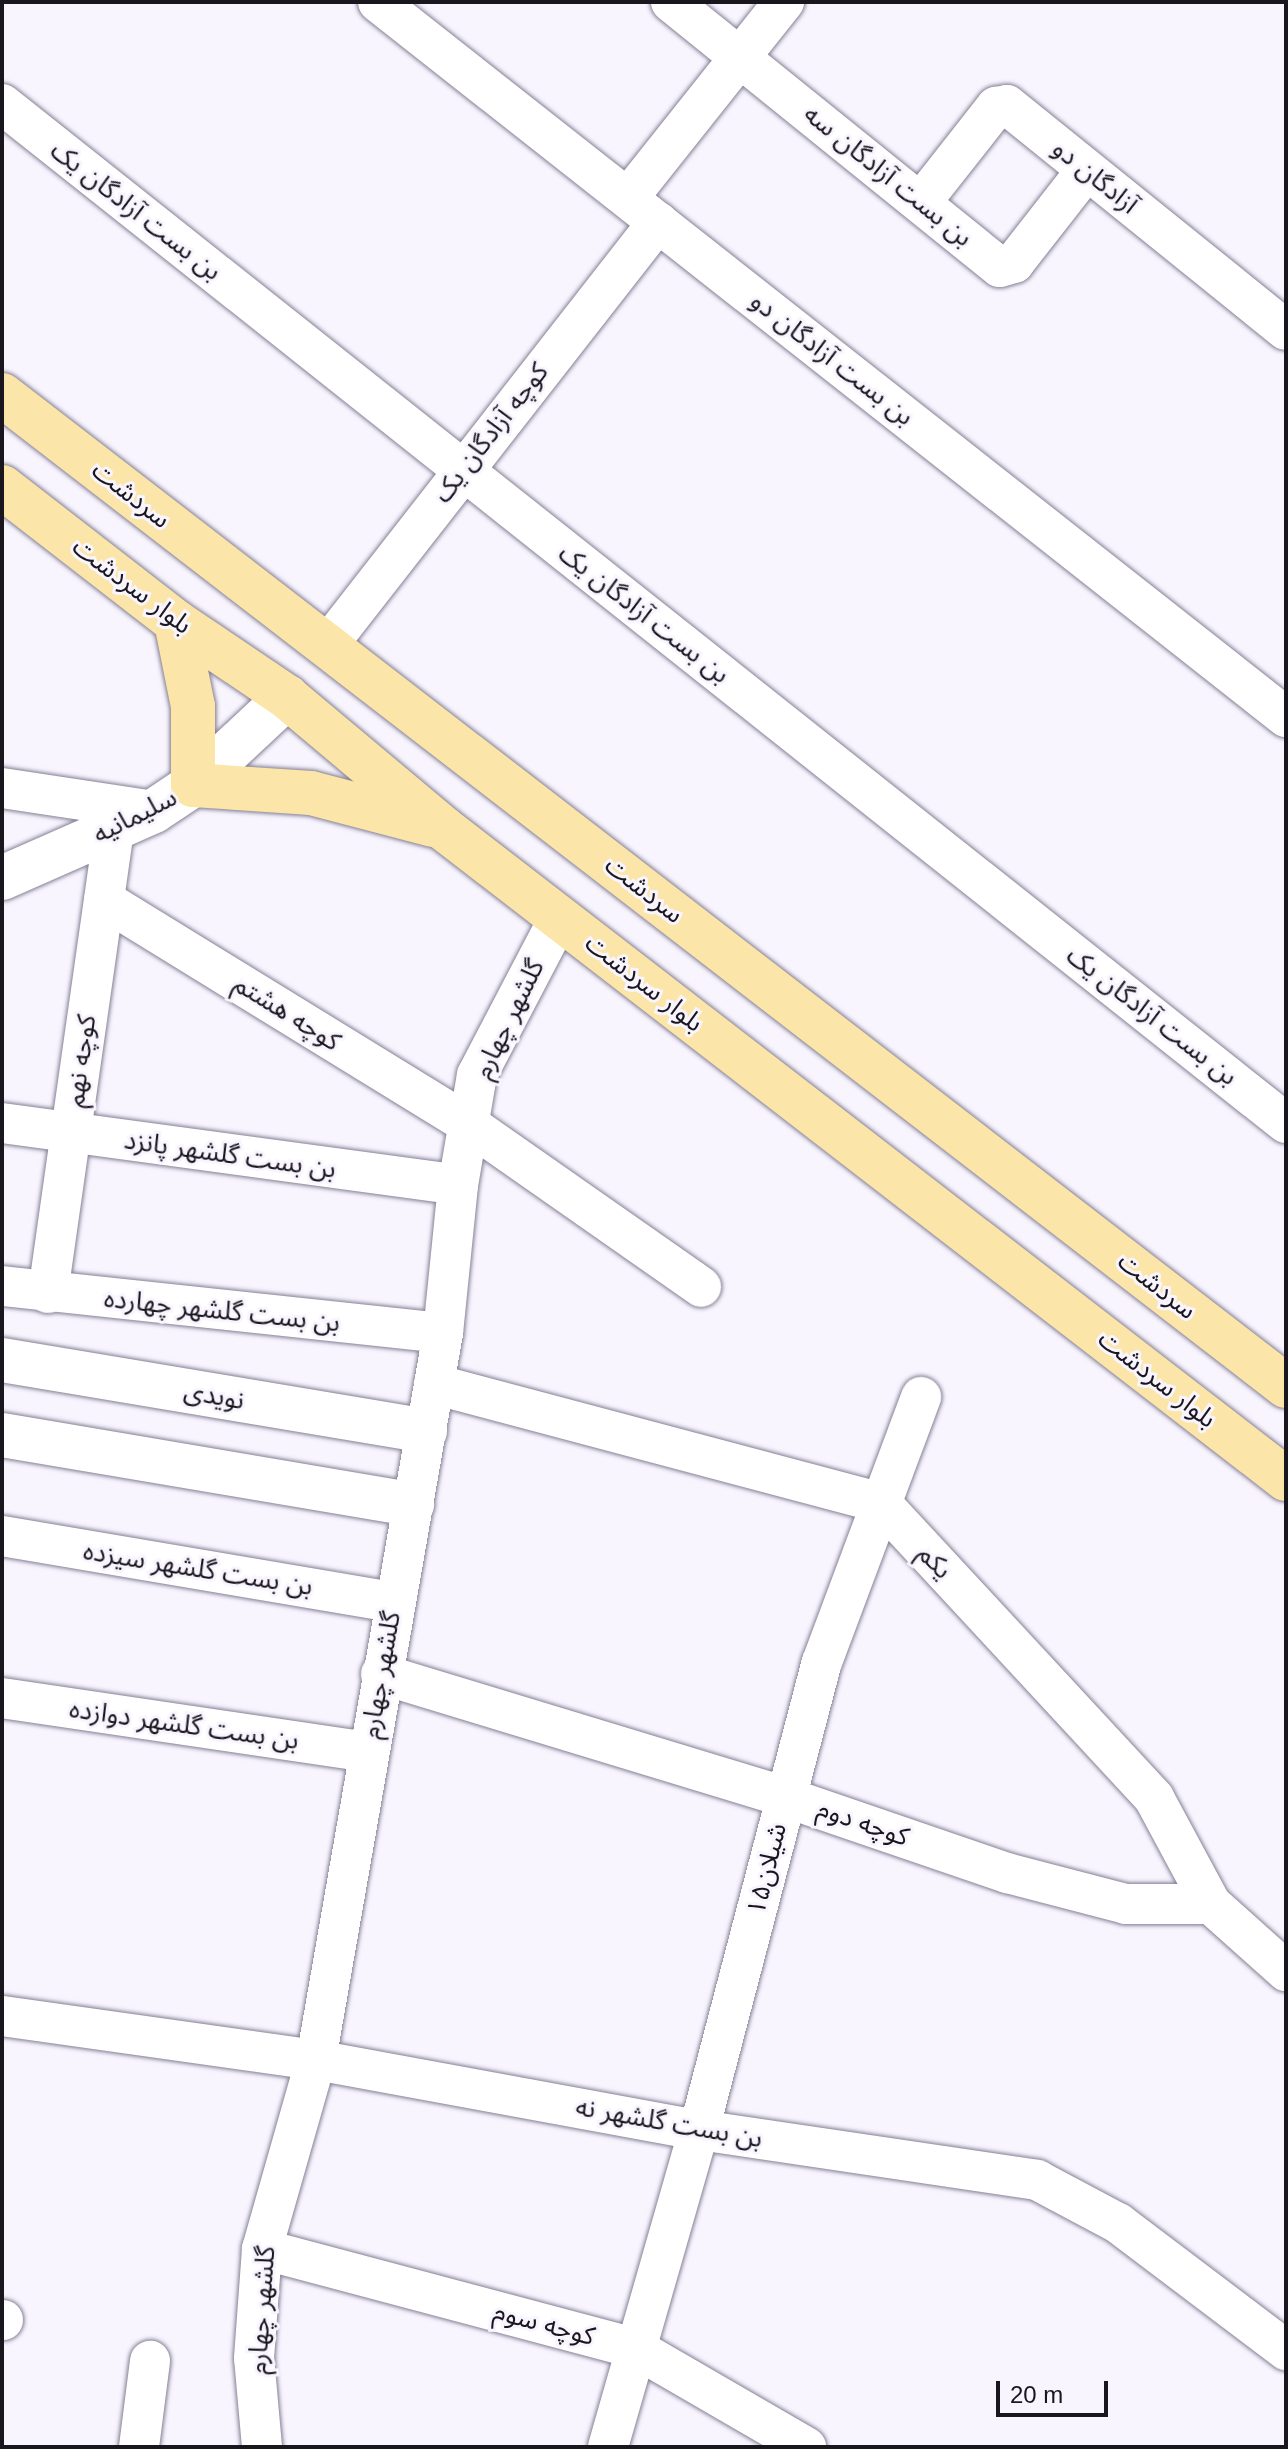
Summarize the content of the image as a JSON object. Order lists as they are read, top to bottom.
{
  "streets": {
    "main road": ["سردشت", "بلوار سردشت"],
    "street": [
      "بن بست آزادگان سه",
      "آزادگان دو",
      "بن بست آزادگان یک",
      "بن بست آزادگان دو",
      "کوچه آزادگان یک",
      "سلیمانیه",
      "کوچه هشتم",
      "گلشهر چهارم",
      "کوچه نهم",
      "بن بست گلشهر پانزد",
      "بن بست گلشهر چهارده",
      "نویدی",
      "یکم",
      "بن بست گلشهر سیزده",
      "بن بست گلشهر دوازده",
      "کوچه دوم",
      "شیلان۱۵",
      "بن بست گلشهر نه",
      "کوچه سوم"
    ]
  },
  "crossings": [
    ["بن بست آزادگان سه", "آزادگان دو"],
    ["بن بست آزادگان سه", "کوچه آزادگان یک"],
    ["بن بست آزادگان یک", "کوچه آزادگان یک"],
    ["بن بست آزادگان دو", "کوچه آزادگان یک"],
    ["کوچه آزادگان یک", "سردشت"],
    ["بلوار سردشت", "سلیمانیه"],
    ["بلوار سردشت", "گلشهر چهارم"],
    ["سلیمانیه", "کوچه نهم"],
    ["کوچه هشتم", "گلشهر چهارم"],
    ["کوچه هشتم", "کوچه نهم"],
    ["گلشهر چهارم", "بن بست گلشهر پانزد"],
    ["گلشهر چهارم", "بن بست گلشهر چهارده"],
    ["گلشهر چهارم", "نویدی"],
    ["گلشهر چهارم", "بن بست گلشهر سیزده"],
    ["گلشهر چهارم", "بن بست گلشهر دوازده"],
    ["گلشهر چهارم", "کوچه دوم"],
    ["گلشهر چهارم", "بن بست گلشهر نه"],
    ["گلشهر چهارم", "کوچه سوم"],
    ["کوچه نهم", "بن بست گلشهر پانزد"],
    ["کوچه نهم", "بن بست گلشهر چهارده"],
    ["یکم", "کوچه دوم"],
    ["یکم", "شیلان۱۵"],
    ["کوچه دوم", "شیلان۱۵"],
    ["شیلان۱۵", "بن بست گلشهر نه"],
    ["شیلان۱۵", "کوچه سوم"]
  ],
  "scale_bar": "20 m"
}
